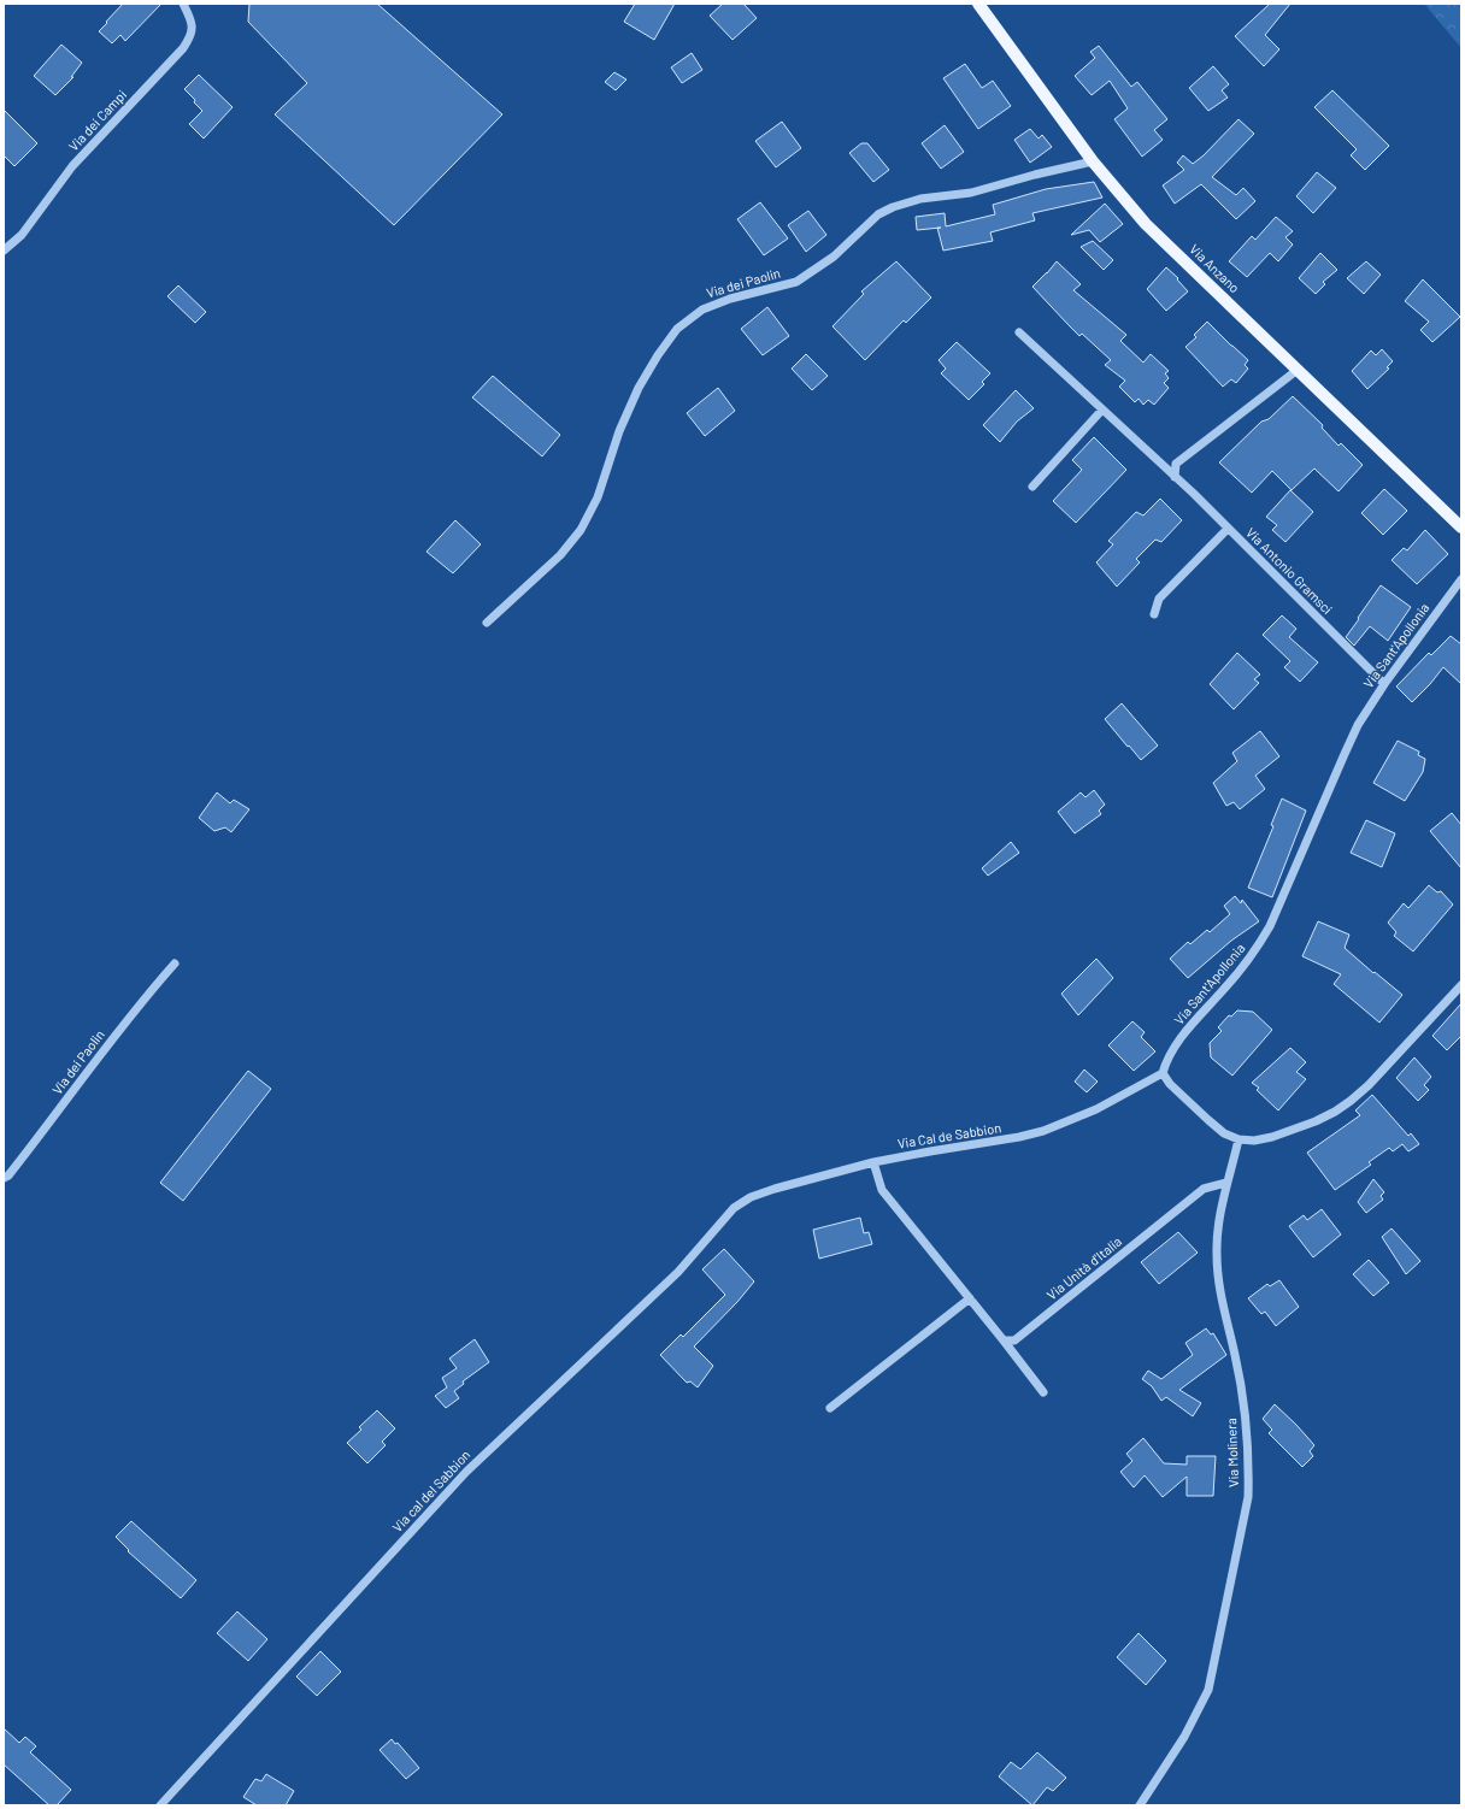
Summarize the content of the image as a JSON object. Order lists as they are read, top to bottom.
{
  "streets": {
    "main road": ["Via Anzano"],
    "street": [
      "Via dei Campi",
      "Via dei Paolin",
      "Via Antonio Gramsci",
      "Via Sant'Apollonia",
      "Via Cal de Sabbion",
      "Via Unità d'Italia",
      "Via Molinera",
      "Via cal del Sabbion"
    ]
  },
  "crossings": [
    ["Via Anzano", "Via dei Paolin"],
    ["Via Antonio Gramsci", "Via Sant'Apollonia"],
    ["Via Sant'Apollonia", "Via Cal de Sabbion"],
    ["Via Cal de Sabbion", "Via cal del Sabbion"],
    ["Via Unità d'Italia", "Via Molinera"]
  ]
}
